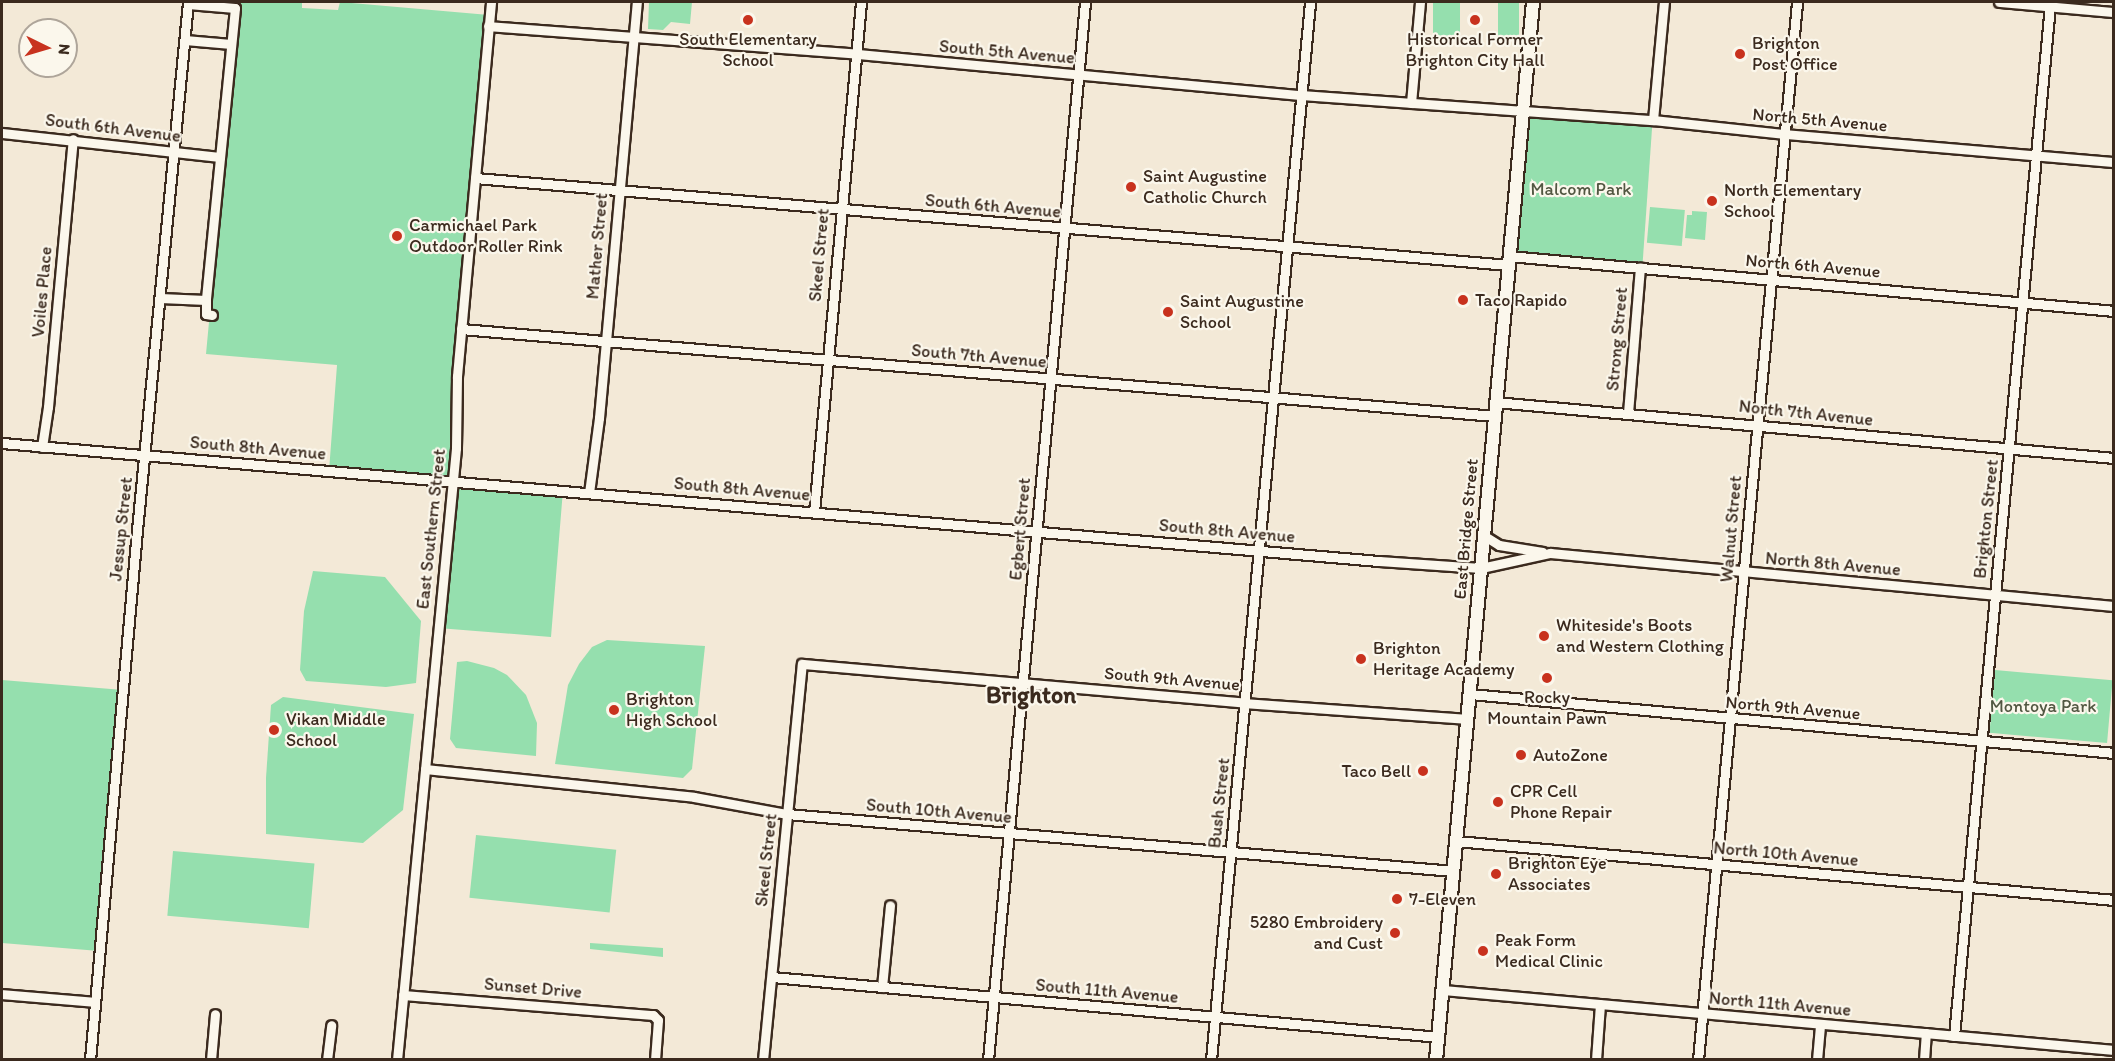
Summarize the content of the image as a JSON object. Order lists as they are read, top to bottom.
{
  "streets": {
    "main road": ["East Bridge Street"],
    "street": [
      "South 5th Avenue",
      "North 5th Avenue",
      "South 6th Avenue",
      "Mather Street",
      "Skeel Street",
      "North 6th Avenue",
      "Voiles Place",
      "Strong Street",
      "South 7th Avenue",
      "North 7th Avenue",
      "South 8th Avenue",
      "Brighton Street",
      "Jessup Street",
      "East Southern Street",
      "Egbert Street",
      "Walnut Street",
      "North 8th Avenue",
      "South 9th Avenue",
      "North 9th Avenue",
      "Bush Street",
      "South 10th Avenue",
      "North 10th Avenue",
      "Sunset Drive",
      "South 11th Avenue",
      "North 11th Avenue"
    ]
  },
  "crossings": [
    ["South 5th Avenue", "North 5th Avenue"],
    ["South 5th Avenue", "Mather Street"],
    ["South 5th Avenue", "Skeel Street"],
    ["South 5th Avenue", "East Southern Street"],
    ["South 5th Avenue", "Egbert Street"],
    ["South 5th Avenue", "East Bridge Street"],
    ["South 5th Avenue", "Bush Street"],
    ["North 5th Avenue", "Brighton Street"],
    ["North 5th Avenue", "East Bridge Street"],
    ["North 5th Avenue", "Walnut Street"],
    ["South 6th Avenue", "Mather Street"],
    ["South 6th Avenue", "Skeel Street"],
    ["South 6th Avenue", "North 6th Avenue"],
    ["South 6th Avenue", "Voiles Place"],
    ["South 6th Avenue", "Jessup Street"],
    ["South 6th Avenue", "East Southern Street"],
    ["South 6th Avenue", "Egbert Street"],
    ["South 6th Avenue", "East Bridge Street"],
    ["South 6th Avenue", "Bush Street"],
    ["Mather Street", "South 7th Avenue"],
    ["Mather Street", "South 8th Avenue"],
    ["Skeel Street", "South 7th Avenue"],
    ["Skeel Street", "South 8th Avenue"],
    ["Skeel Street", "South 9th Avenue"],
    ["Skeel Street", "South 10th Avenue"],
    ["Skeel Street", "South 11th Avenue"],
    ["North 6th Avenue", "Strong Street"],
    ["North 6th Avenue", "Brighton Street"],
    ["North 6th Avenue", "East Bridge Street"],
    ["North 6th Avenue", "Walnut Street"],
    ["Voiles Place", "South 8th Avenue"],
    ["Strong Street", "North 7th Avenue"],
    ["South 7th Avenue", "East Southern Street"],
    ["South 7th Avenue", "Egbert Street"],
    ["South 7th Avenue", "East Bridge Street"],
    ["South 7th Avenue", "Bush Street"],
    ["North 7th Avenue", "Brighton Street"],
    ["North 7th Avenue", "East Bridge Street"],
    ["North 7th Avenue", "Walnut Street"],
    ["South 8th Avenue", "Jessup Street"],
    ["South 8th Avenue", "East Southern Street"],
    ["South 8th Avenue", "Egbert Street"],
    ["South 8th Avenue", "East Bridge Street"],
    ["South 8th Avenue", "North 8th Avenue"],
    ["South 8th Avenue", "Bush Street"],
    ["Brighton Street", "North 8th Avenue"],
    ["Brighton Street", "North 9th Avenue"],
    ["Brighton Street", "North 10th Avenue"],
    ["Brighton Street", "North 11th Avenue"],
    ["East Southern Street", "South 10th Avenue"],
    ["East Southern Street", "Sunset Drive"],
    ["Egbert Street", "South 9th Avenue"],
    ["Egbert Street", "South 10th Avenue"],
    ["Egbert Street", "South 11th Avenue"],
    ["East Bridge Street", "North 8th Avenue"],
    ["East Bridge Street", "South 9th Avenue"],
    ["East Bridge Street", "North 9th Avenue"],
    ["East Bridge Street", "South 10th Avenue"],
    ["East Bridge Street", "North 10th Avenue"],
    ["East Bridge Street", "South 11th Avenue"],
    ["East Bridge Street", "North 11th Avenue"],
    ["Walnut Street", "North 8th Avenue"],
    ["Walnut Street", "North 9th Avenue"],
    ["Walnut Street", "North 10th Avenue"],
    ["Walnut Street", "North 11th Avenue"],
    ["South 9th Avenue", "Bush Street"],
    ["Bush Street", "South 10th Avenue"],
    ["Bush Street", "South 11th Avenue"]
  ],
  "districts": ["Brighton"],
  "parks": ["Malcom Park", "Montoya Park"],
  "places": [
    "South Elementary School",
    "Historical Former Brighton City Hall",
    "Brighton Post Office",
    "Saint Augustine Catholic Church",
    "North Elementary School",
    "Carmichael Park Outdoor Roller Rink",
    "Taco Rapido",
    "Saint Augustine School",
    "Whiteside's Boots and Western Clothing",
    "Brighton Heritage Academy",
    "Rocky Mountain Pawn",
    "Brighton High School",
    "Vikan Middle School",
    "AutoZone",
    "Taco Bell",
    "CPR Cell Phone Repair",
    "Brighton Eye Associates",
    "7-Eleven",
    "5280 Embroidery and Cust",
    "Peak Form Medical Clinic"
  ],
  "north": "right"
}
